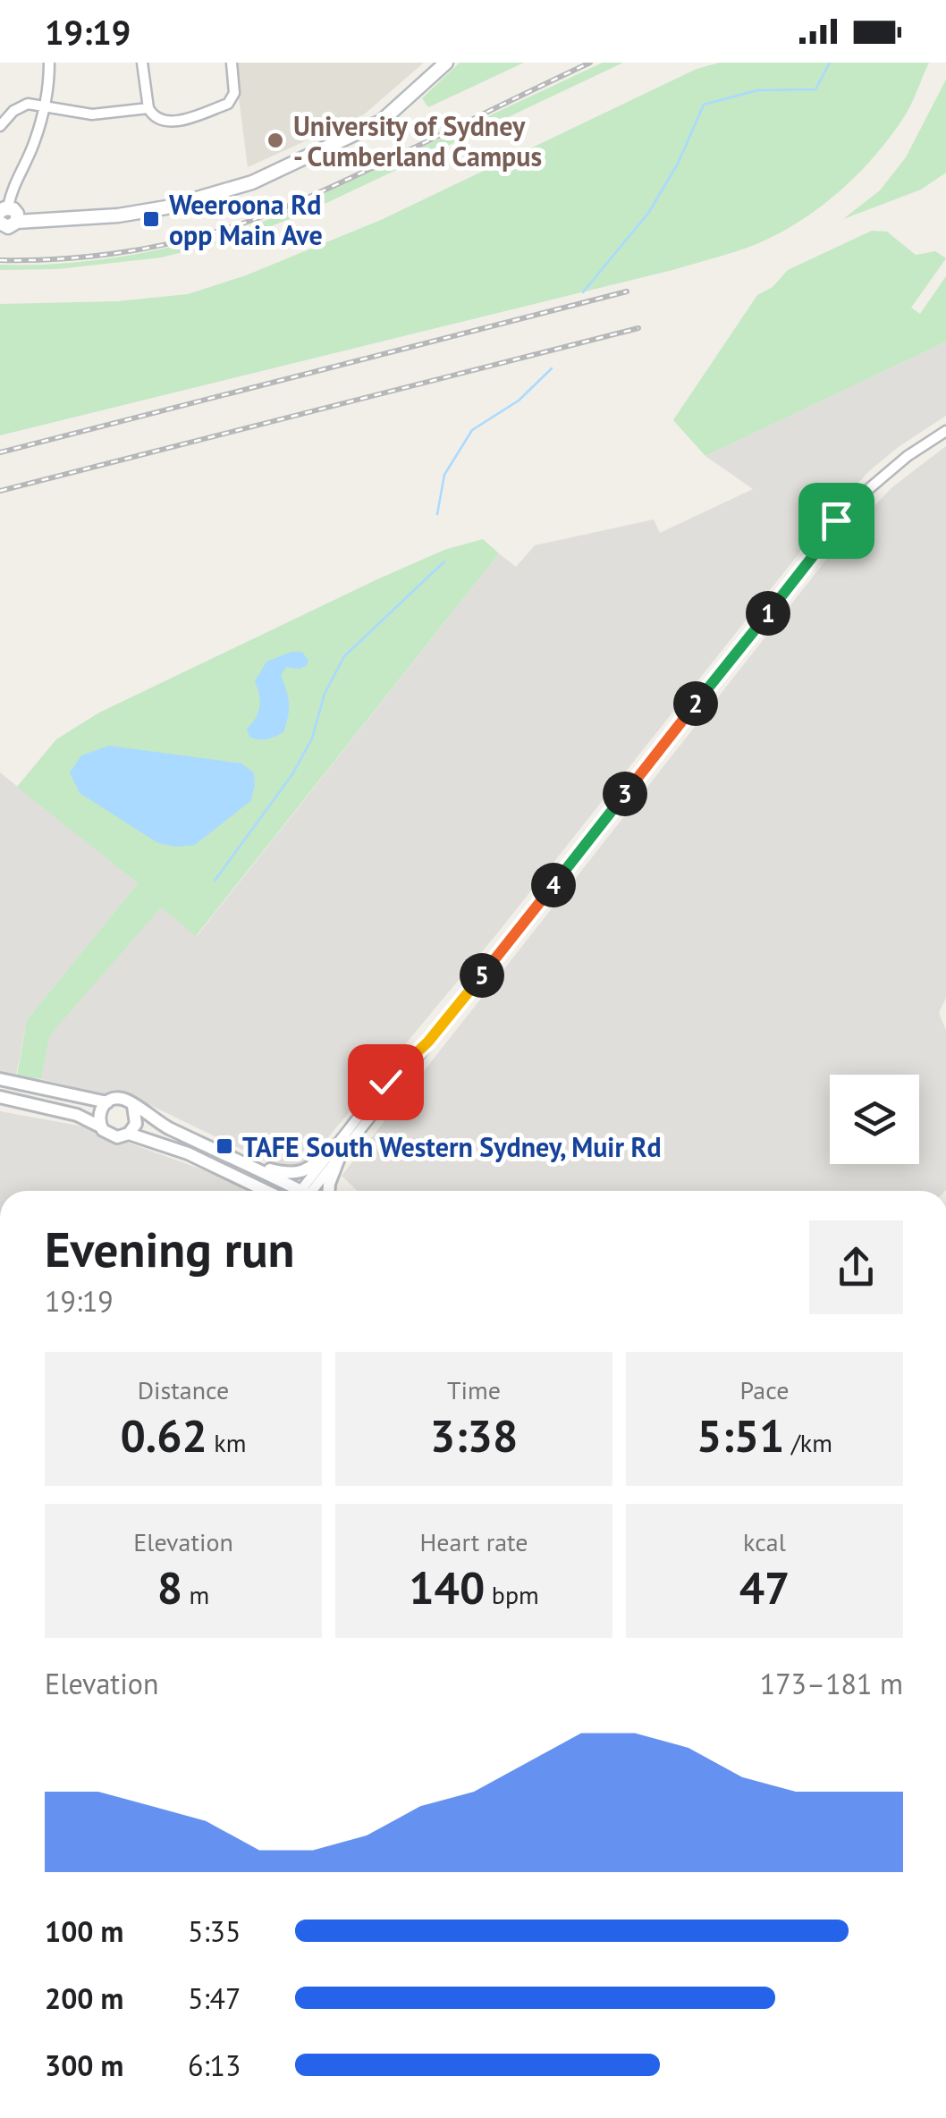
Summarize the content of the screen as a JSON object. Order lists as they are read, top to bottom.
{
  "places": {
    "other": ["University of Sydney - Cumberland Campus"],
    "transit": ["Weeroona Rd opp Main Ave", "TAFE South Western Sydney, Muir Rd"]
  },
  "page": {
    "status": "19:19",
    "pins": [
      "1",
      "2",
      "3",
      "4",
      "5"
    ],
    "heading": ["Evening run", "19:19"],
    "stats": [
      ["Distance", "0.62 km"],
      ["Time", "3:38"],
      ["Pace", "5:51 /km"],
      ["Elevation", "8 m"],
      ["Heart rate", "140 bpm"],
      ["kcal", "47"]
    ],
    "chart": ["Elevation", "173–181 m"],
    "list": [
      {
        "name": "100 m",
        "note": "5:35"
      },
      {
        "name": "200 m",
        "note": "5:47"
      },
      {
        "name": "300 m",
        "note": "6:13"
      }
    ]
  }
}
